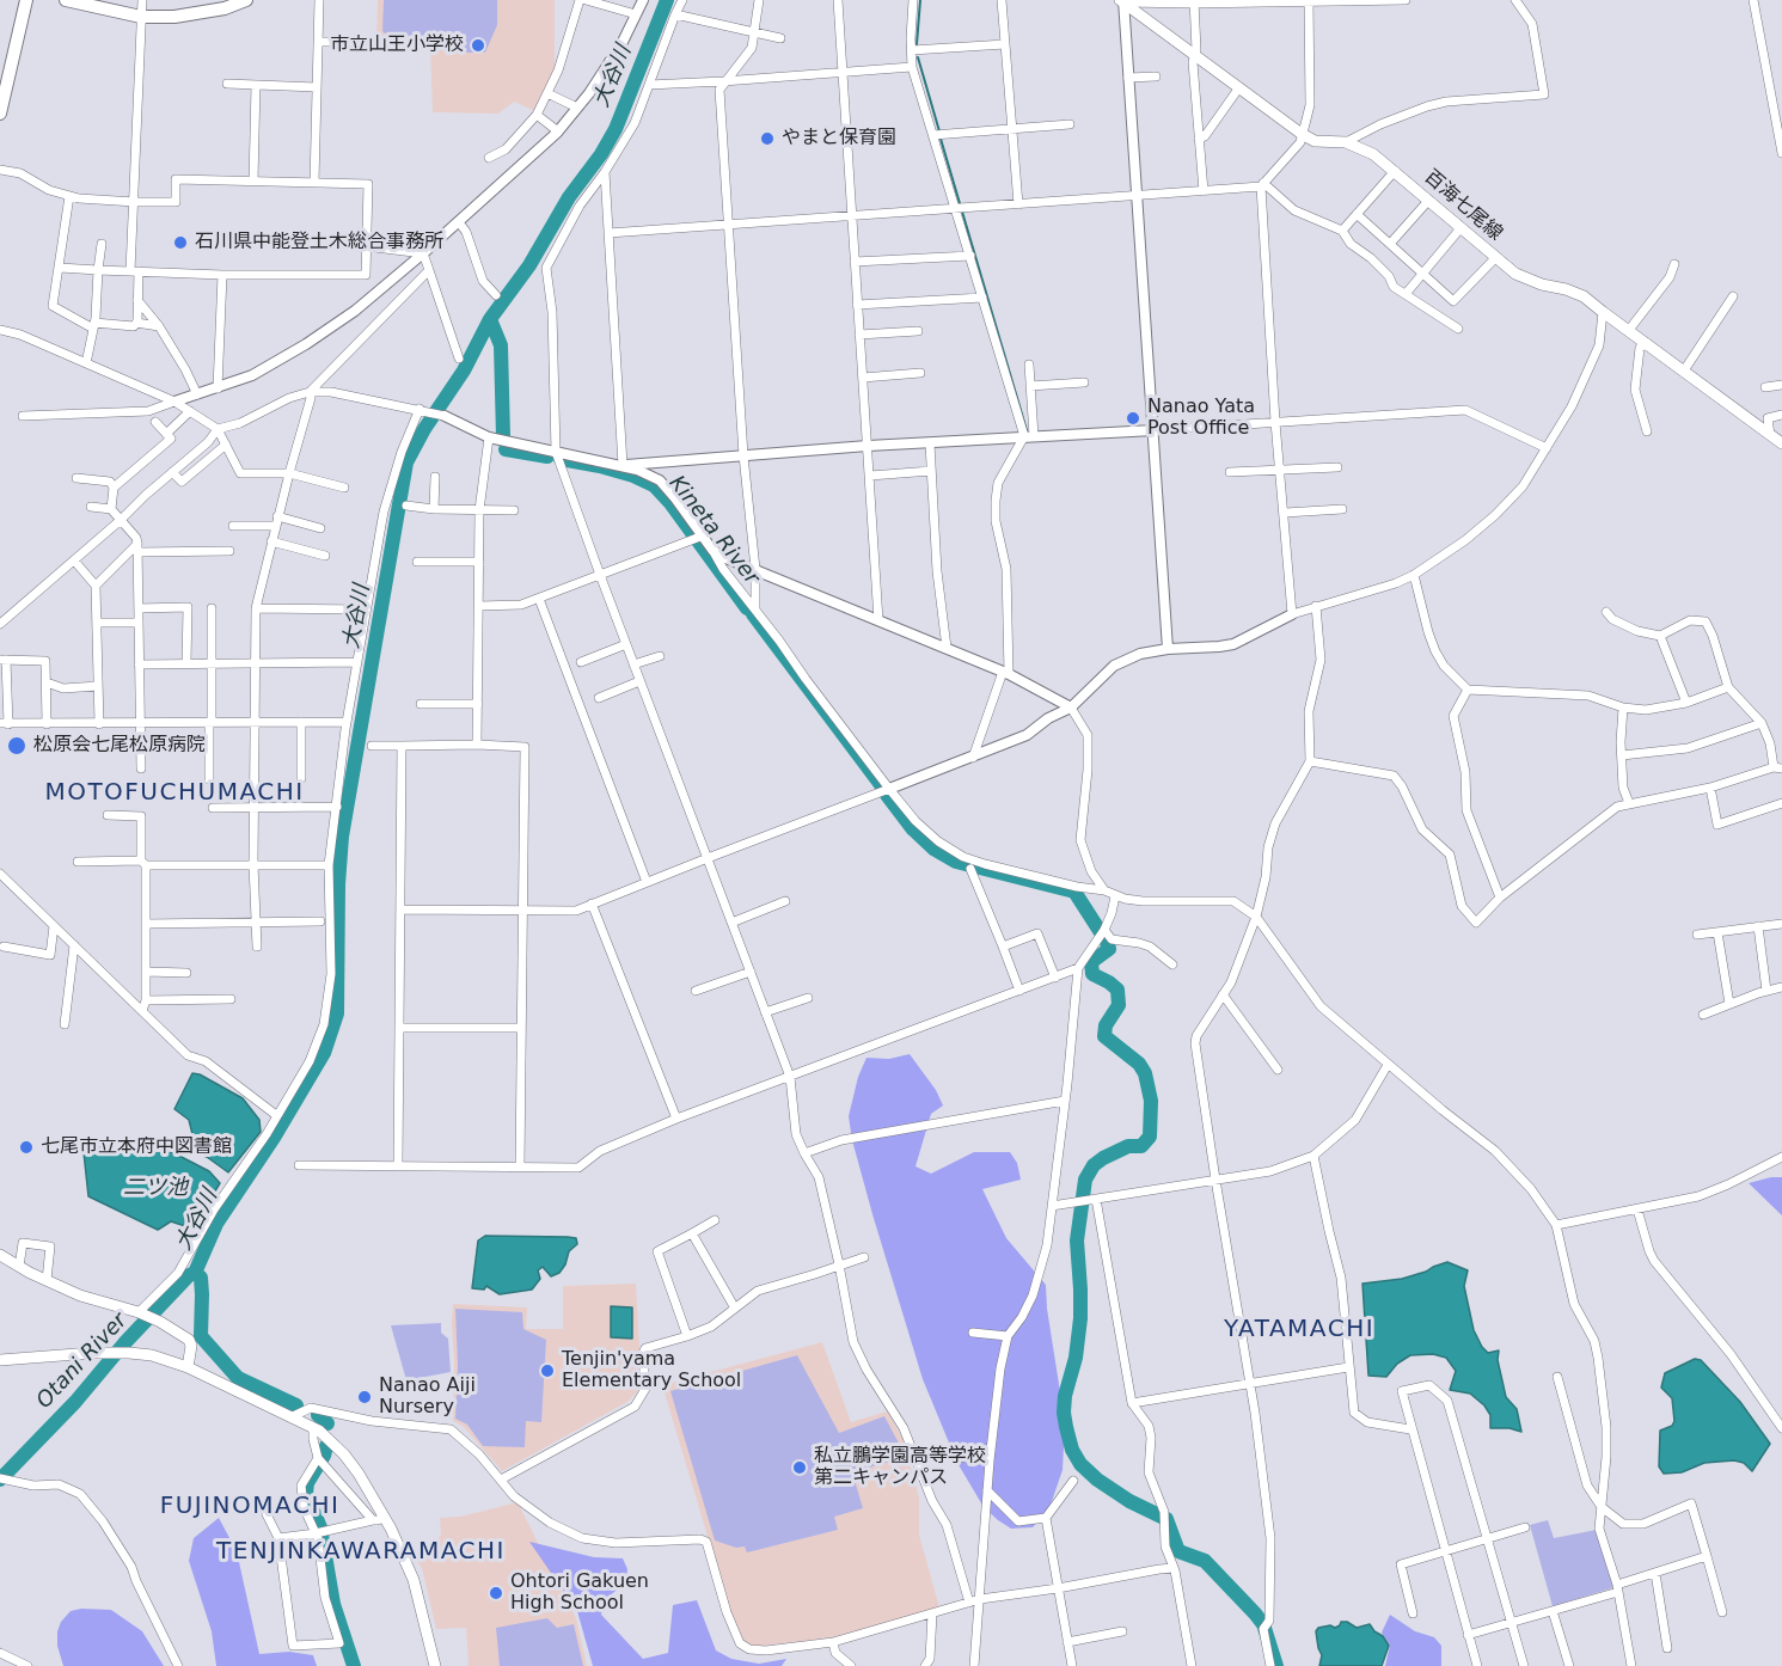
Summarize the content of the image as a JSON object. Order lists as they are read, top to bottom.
{
  "streets": {
    "main road": ["百海七尾線"]
  },
  "districts": [
    "MOTOFUCHUMACHI",
    "YATAMACHI",
    "FUJINOMACHI",
    "TENJINKAWARAMACHI"
  ],
  "water": [
    "大谷川",
    "Kineta River",
    "二ツ池",
    "Otani River"
  ],
  "places": [
    "市立山王小学校",
    "やまと保育園",
    "石川県中能登土木総合事務所",
    "Nanao Yata Post Office",
    "松原会七尾松原病院",
    "七尾市立本府中図書館",
    "Tenjin'yama Elementary School",
    "Nanao Aiji Nursery",
    "私立鵬学園高等学校 第二キャンパス",
    "Ohtori Gakuen High School"
  ]
}
